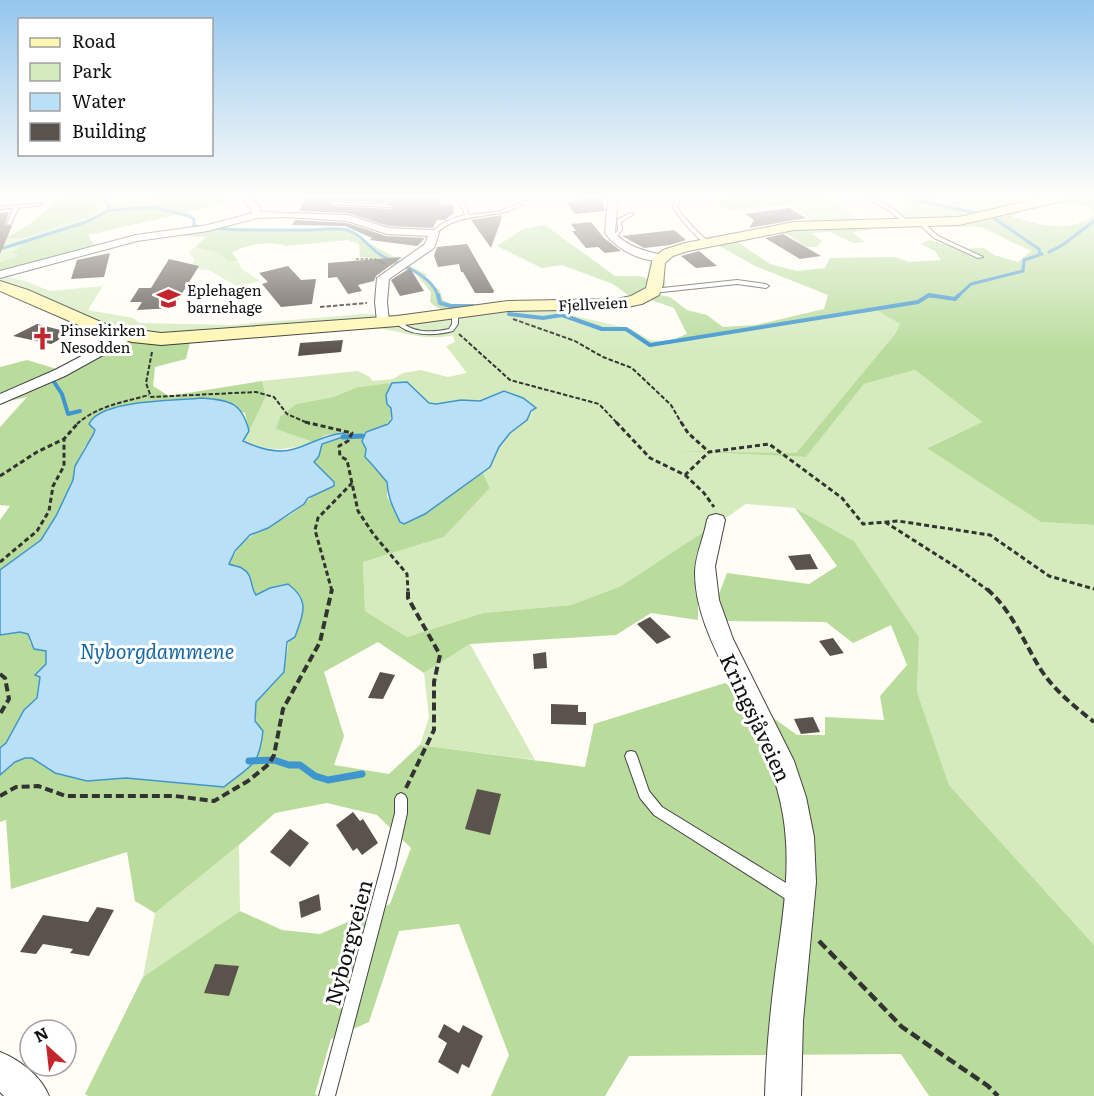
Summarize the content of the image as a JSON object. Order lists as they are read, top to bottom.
{
  "streets": {
    "main road": ["Fjellveien"],
    "street": ["Kringsjåveien"],
    "lane": ["Nyborgveien"]
  },
  "water": ["Nyborgdammene"],
  "places": {
    "school or university": ["Eplehagen barnehage"],
    "church": ["Pinsekirken Nesodden"]
  },
  "legend": [
    "Road",
    "Park",
    "Water",
    "Building"
  ],
  "north": "top left"
}
